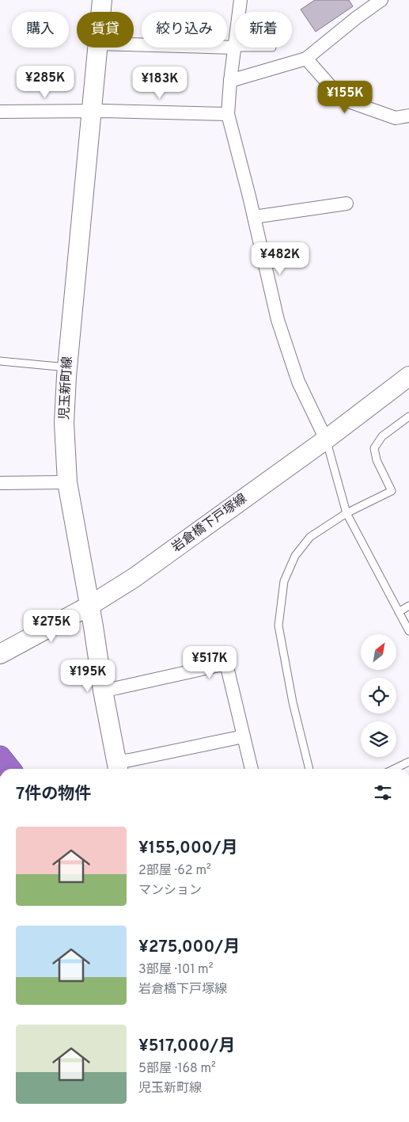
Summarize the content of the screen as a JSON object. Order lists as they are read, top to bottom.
{
  "streets": {
    "main road": ["児玉新町線", "岩倉橋下戸塚線"]
  },
  "crossings": [
    ["児玉新町線", "岩倉橋下戸塚線"]
  ],
  "north": "top right",
  "page": {
    "chip": [
      "購入",
      "賃貸",
      "絞り込み",
      "新着"
    ],
    "price": [
      "¥285K",
      "¥183K",
      "¥155K",
      "¥482K",
      "¥275K",
      "¥517K",
      "¥195K"
    ],
    "heading": "7件の物件",
    "list": [
      {
        "name": "¥155,000/月",
        "note": "2部屋 · 62 m² · マンション"
      },
      {
        "name": "¥275,000/月",
        "note": "3部屋 · 101 m² · 岩倉橋下戸塚線"
      },
      {
        "name": "¥517,000/月",
        "note": "5部屋 · 168 m² · 児玉新町線"
      }
    ]
  }
}
